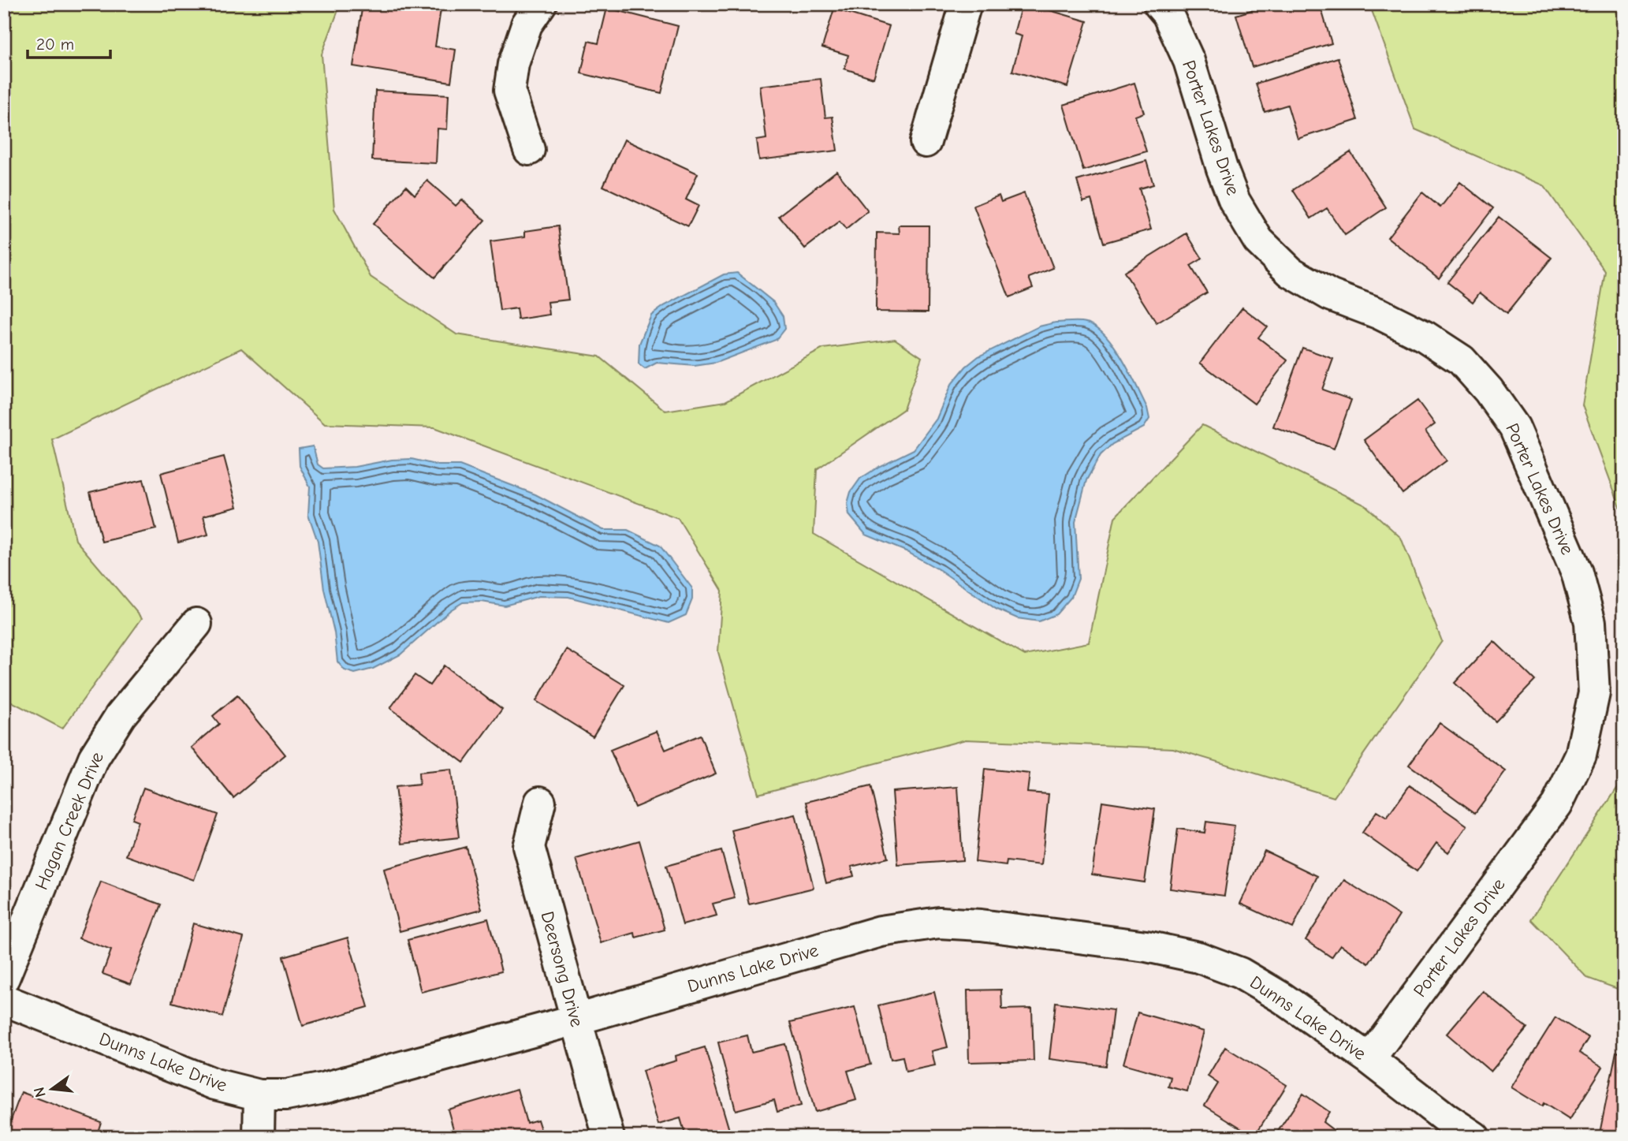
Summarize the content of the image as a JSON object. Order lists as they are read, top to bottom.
{
  "streets": {
    "street": [
      "Porter Lakes Drive",
      "Hagan Creek Drive",
      "Dunns Lake Drive",
      "Deersong Drive"
    ]
  },
  "crossings": [
    ["Porter Lakes Drive", "Dunns Lake Drive"],
    ["Dunns Lake Drive", "Deersong Drive"]
  ],
  "scale_bar": "20 m",
  "north": "left"
}
